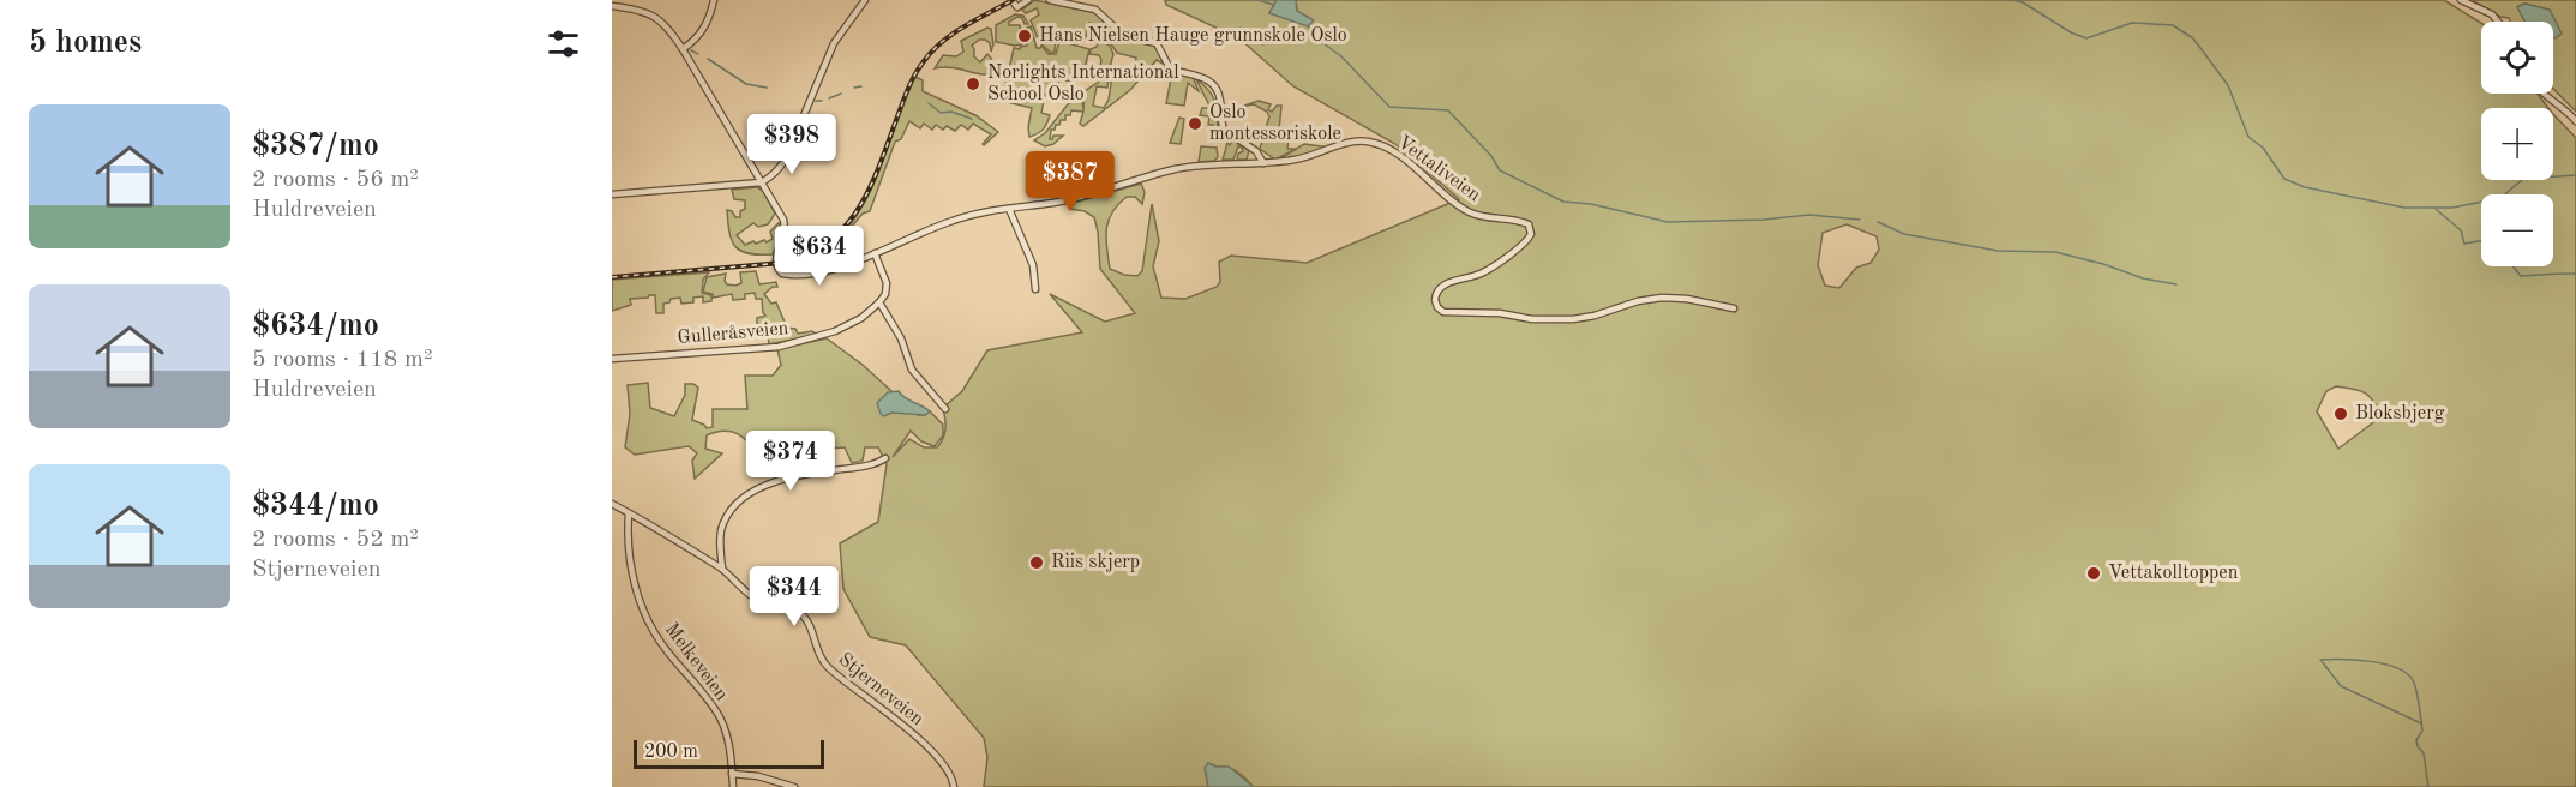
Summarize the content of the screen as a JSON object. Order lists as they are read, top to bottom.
{
  "streets": {
    "street": [
      "Vettaliveien",
      "Gulleråsveien",
      "Melkeveien",
      "Stjerneveien"
    ]
  },
  "crossings": [
    ["Melkeveien", "Stjerneveien"]
  ],
  "places": [
    "Hans Nielsen Hauge grunnskole Oslo",
    "Norlights International School Oslo",
    "Oslo montessoriskole",
    "Bloksbjerg",
    "Riis skjerp",
    "Vettakolltoppen"
  ],
  "scale_bar": "200 m",
  "page": {
    "heading": "5 homes",
    "map_buttons": ["+", "−"],
    "list": [
      {
        "name": "$387/mo",
        "note": "2 rooms · 56 m² · Huldreveien"
      },
      {
        "name": "$634/mo",
        "note": "5 rooms · 118 m² · Huldreveien"
      },
      {
        "name": "$344/mo",
        "note": "2 rooms · 52 m² · Stjerneveien"
      }
    ],
    "price": [
      "$398",
      "$387",
      "$634",
      "$374",
      "$344"
    ],
    "scale": "200 m"
  }
}
